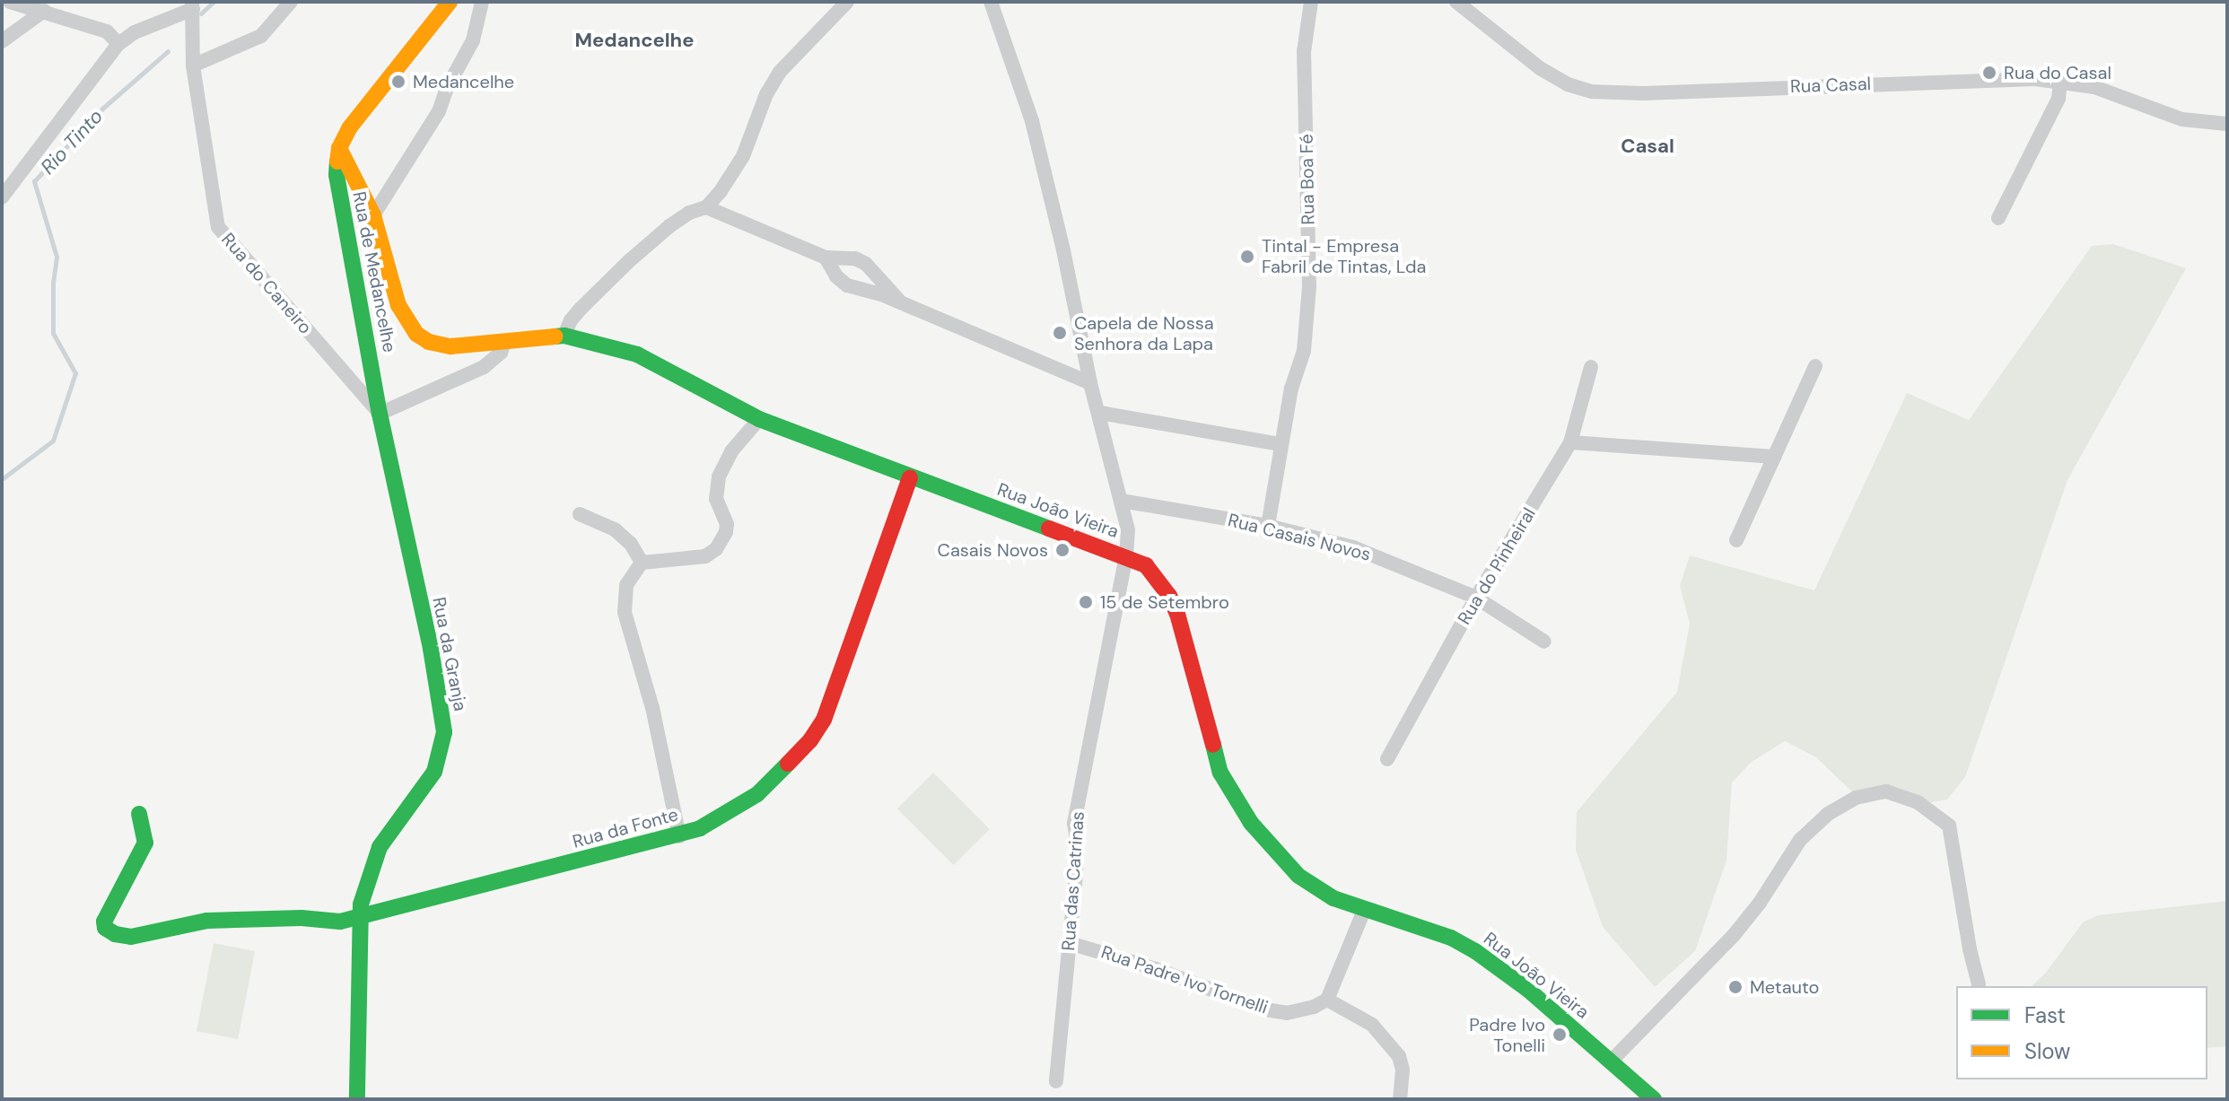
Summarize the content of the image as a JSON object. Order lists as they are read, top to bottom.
{
  "streets": {
    "street": [
      "Rua Casal",
      "Rua Boa Fé",
      "Rua de Medancelhe",
      "Rua do Caneiro",
      "Rua João Vieira",
      "Rua Casais Novos",
      "Rua do Pinheiral",
      "Rua da Granja",
      "Rua da Fonte",
      "Rua das Catrinas",
      "Rua Padre Ivo Tornelli"
    ]
  },
  "crossings": [
    ["Rua Boa Fé", "Rua Casais Novos"],
    ["Rua de Medancelhe", "Rua do Caneiro"],
    ["Rua de Medancelhe", "Rua João Vieira"],
    ["Rua de Medancelhe", "Rua da Granja"],
    ["Rua do Caneiro", "Rua da Granja"],
    ["Rua João Vieira", "Rua da Fonte"],
    ["Rua João Vieira", "Rua das Catrinas"],
    ["Rua Casais Novos", "Rua do Pinheiral"],
    ["Rua Casais Novos", "Rua das Catrinas"],
    ["Rua da Granja", "Rua da Fonte"],
    ["Rua das Catrinas", "Rua Padre Ivo Tornelli"]
  ],
  "districts": ["Medancelhe", "Casal"],
  "water": ["Rio Tinto"],
  "places": [
    "Rua do Casal",
    "Medancelhe",
    "Tintal - Empresa Fabril de Tintas, Lda",
    "Capela de Nossa Senhora da Lapa",
    "Casais Novos",
    "15 de Setembro",
    "Metauto",
    "Padre Ivo Tonelli"
  ],
  "legend": ["Fast", "Slow"]
}
